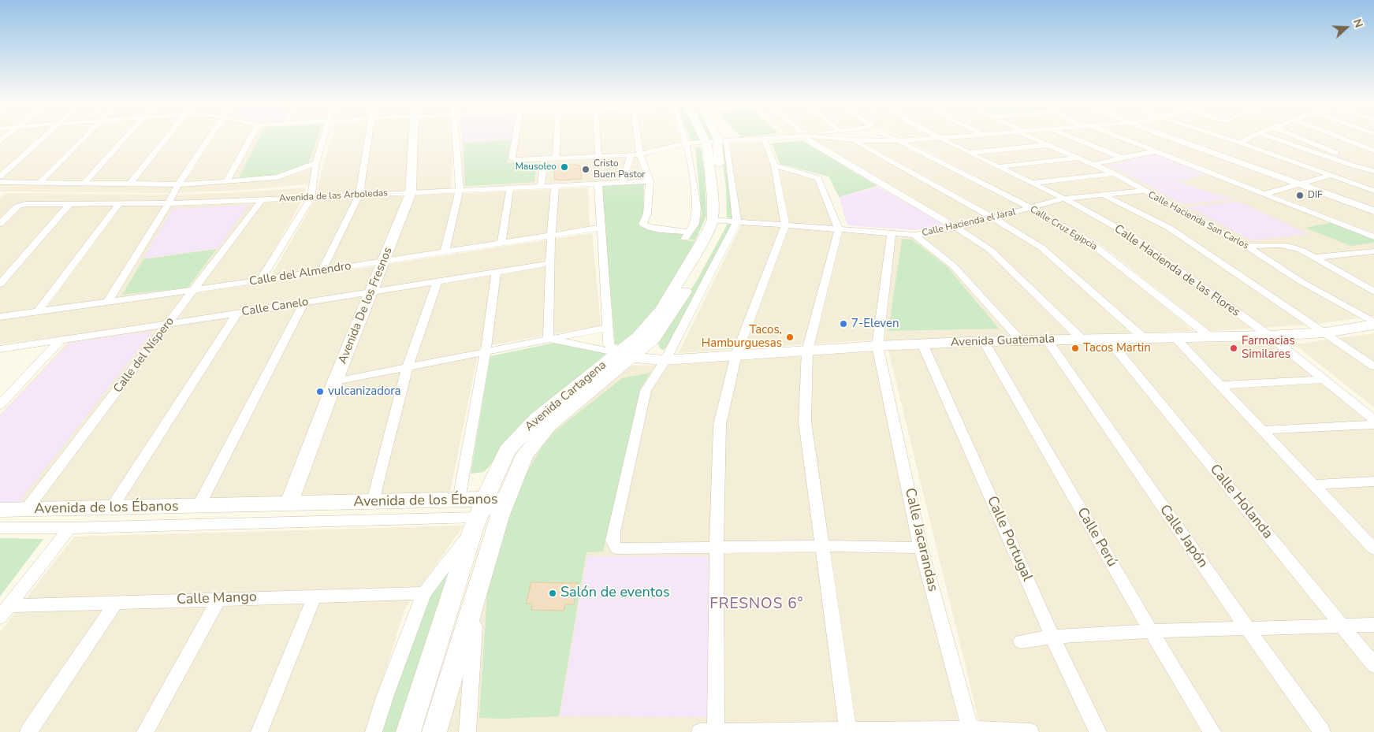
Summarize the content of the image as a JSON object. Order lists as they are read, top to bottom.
{
  "streets": {
    "street": [
      "Avenida de las Arboledas",
      "Calle Hacienda San Carlos",
      "Calle Hacienda el Jaral",
      "Calle Cruz Egipcia",
      "Calle Hacienda de las Flores",
      "Calle del Almendro",
      "Avenida De los Fresnos",
      "Calle Canelo",
      "Avenida Guatemala",
      "Calle del Níspero",
      "Avenida Cartagena",
      "Avenida de los Ébanos",
      "Calle Holanda",
      "Calle Japón",
      "Calle Perú",
      "Calle Portugal",
      "Calle Jacarandas",
      "Calle Mango"
    ]
  },
  "crossings": [
    ["Avenida de las Arboledas", "Avenida De los Fresnos"],
    ["Avenida de las Arboledas", "Calle del Níspero"],
    ["Calle Hacienda San Carlos", "Calle Hacienda el Jaral"],
    ["Calle Hacienda San Carlos", "Avenida Guatemala"],
    ["Calle Hacienda el Jaral", "Calle Cruz Egipcia"],
    ["Calle Hacienda el Jaral", "Calle Hacienda de las Flores"],
    ["Calle Hacienda el Jaral", "Avenida Cartagena"],
    ["Calle Hacienda el Jaral", "Calle Jacarandas"],
    ["Calle Cruz Egipcia", "Avenida Guatemala"],
    ["Calle Hacienda de las Flores", "Avenida Guatemala"],
    ["Calle del Almendro", "Avenida De los Fresnos"],
    ["Calle del Almendro", "Calle del Níspero"],
    ["Avenida De los Fresnos", "Calle Canelo"],
    ["Avenida De los Fresnos", "Avenida de los Ébanos"],
    ["Calle Canelo", "Calle del Níspero"],
    ["Avenida Guatemala", "Avenida Cartagena"],
    ["Avenida Guatemala", "Calle Holanda"],
    ["Avenida Guatemala", "Calle Japón"],
    ["Avenida Guatemala", "Calle Perú"],
    ["Avenida Guatemala", "Calle Portugal"],
    ["Avenida Guatemala", "Calle Jacarandas"],
    ["Calle del Níspero", "Avenida de los Ébanos"],
    ["Avenida Cartagena", "Avenida de los Ébanos"]
  ],
  "districts": ["FRESNOS 6°"],
  "places": [
    "Mausoleo",
    "Cristo Buen Pastor",
    "DIF",
    "7-Eleven",
    "Tacos, Hamburguesas",
    "Tacos Martin",
    "Farmacias Similares",
    "vulcanizadora",
    "Salón de eventos"
  ],
  "north": "right"
}
